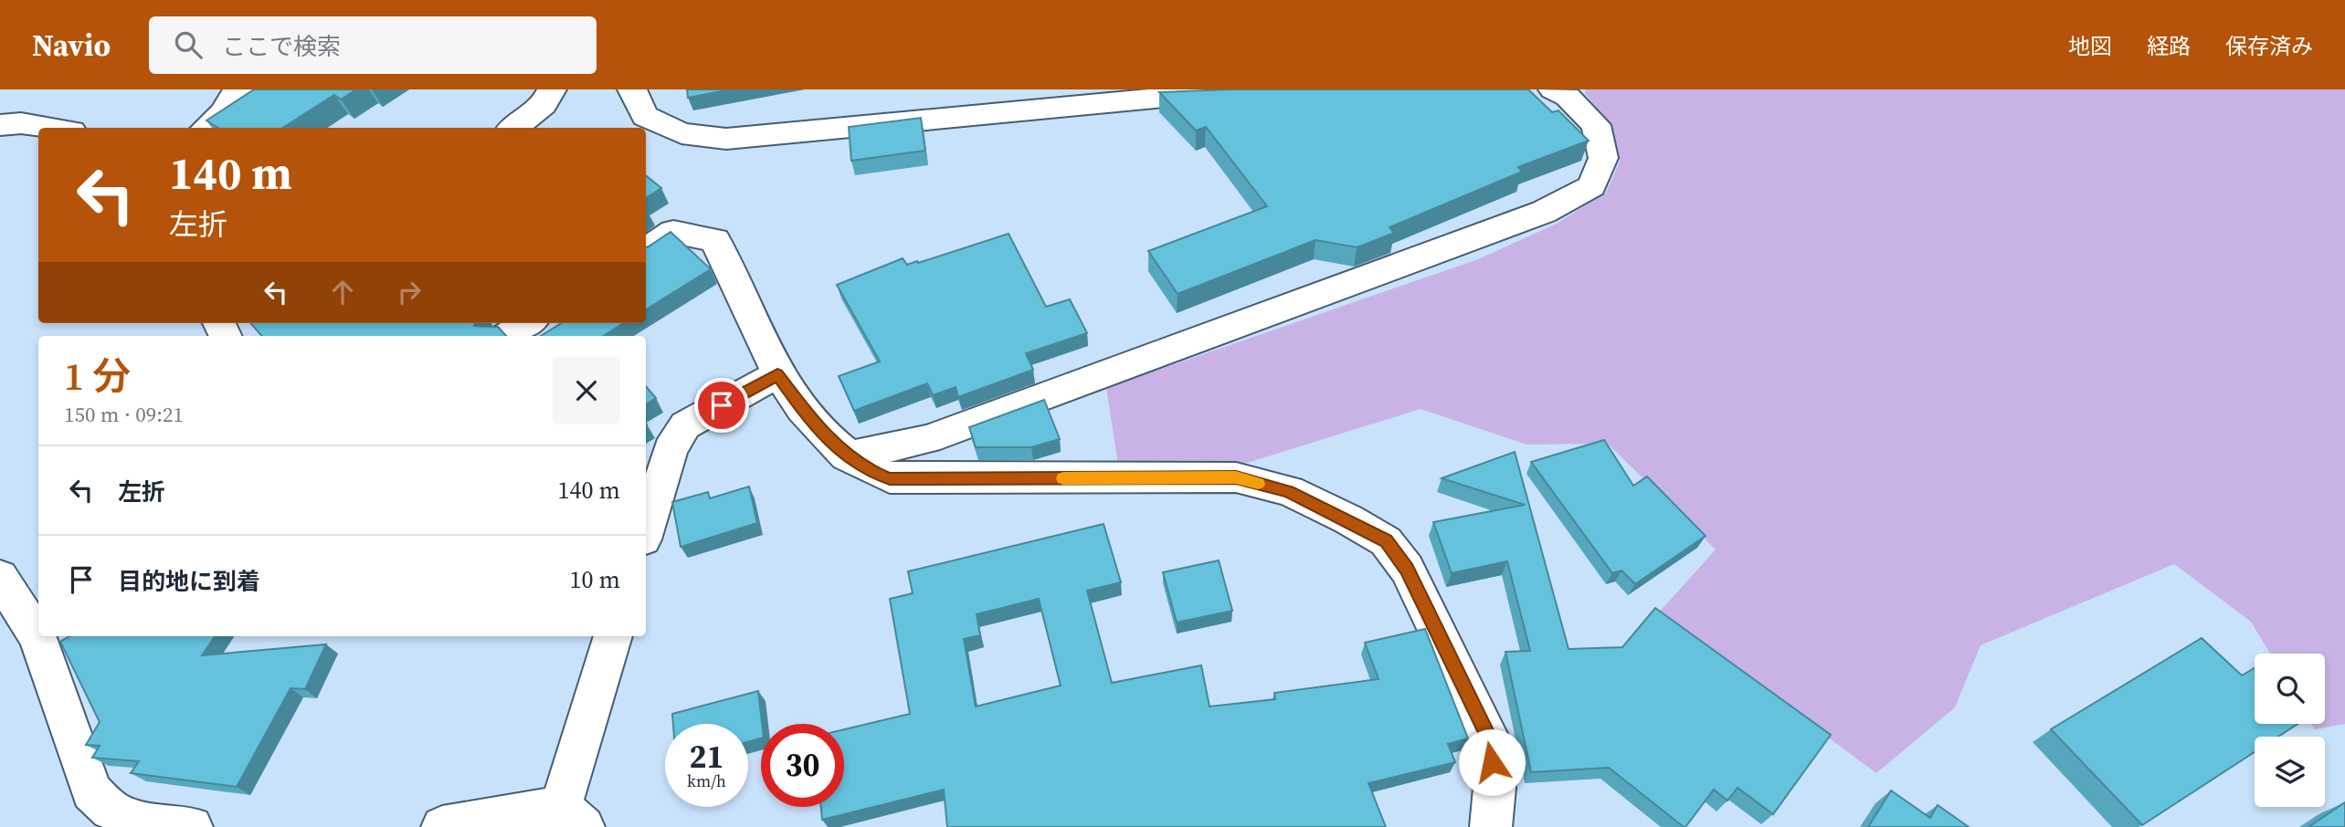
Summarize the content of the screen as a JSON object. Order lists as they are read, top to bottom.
{
  "page": {
    "header": "Navio",
    "search": "ここで検索",
    "nav": ["地図", "経路", "保存済み"],
    "turn": ["140 m", "左折"],
    "heading": ["1 分", "150 m · 09:21"],
    "list": [
      {
        "name": "左折",
        "value": "140 m"
      },
      {
        "name": "目的地に到着",
        "value": "10 m"
      }
    ],
    "speed": "21 km/h",
    "limit": "30"
  }
}
